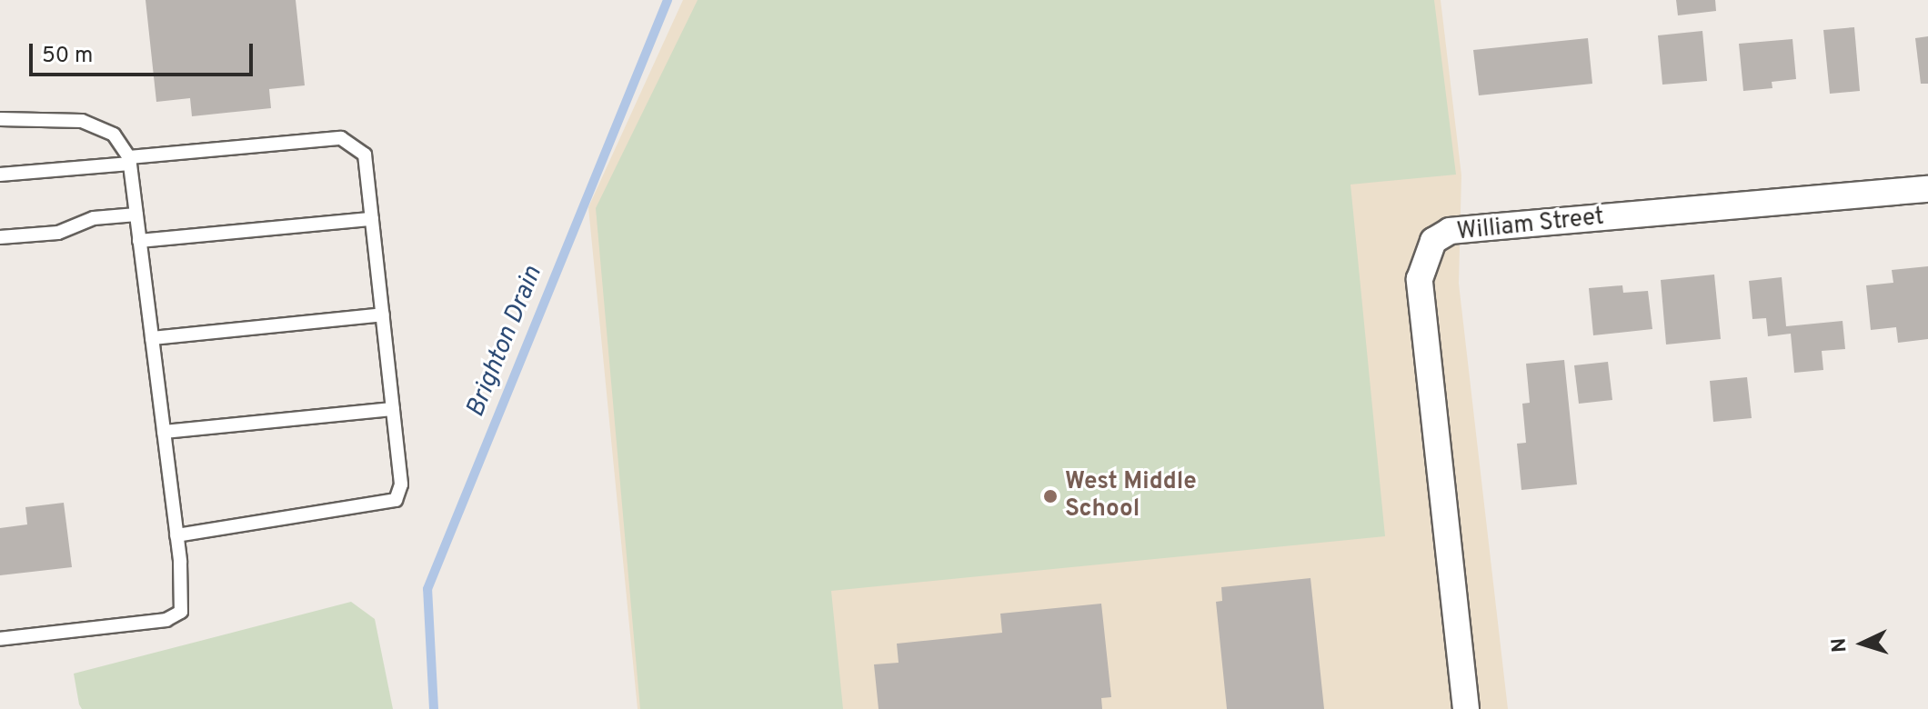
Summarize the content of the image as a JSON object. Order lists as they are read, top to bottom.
{
  "streets": {
    "street": ["William Street"]
  },
  "water": ["Brighton Drain"],
  "places": ["West Middle School"],
  "scale_bar": "50 m",
  "north": "left"
}
